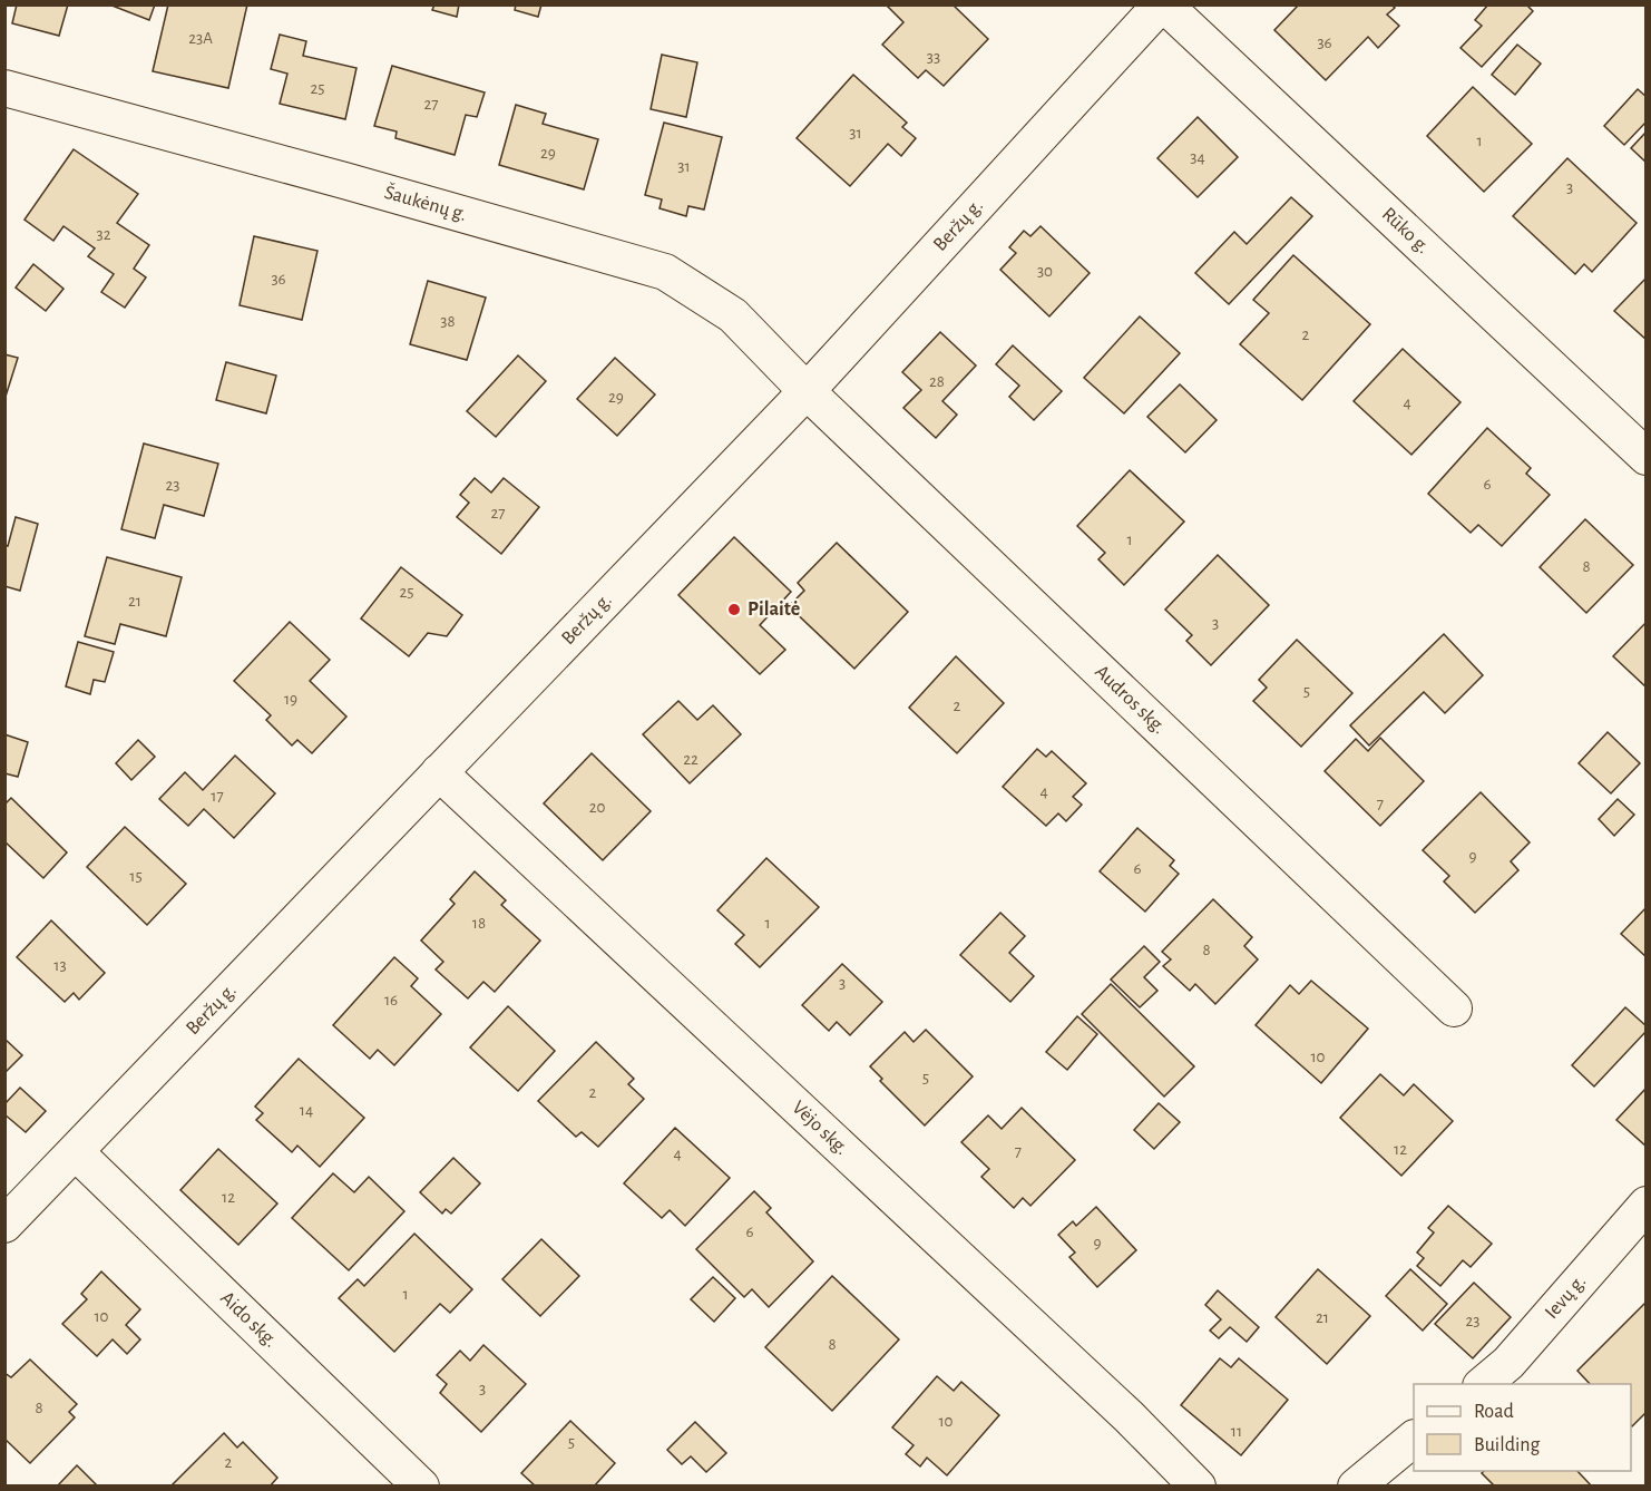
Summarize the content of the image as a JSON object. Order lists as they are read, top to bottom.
{
  "streets": {
    "street": [
      "Šaukėnų g.",
      "Beržų g.",
      "Rūko g.",
      "Audros skg.",
      "Vėjo skg.",
      "Ievų g.",
      "Aido skg."
    ]
  },
  "crossings": [
    ["Šaukėnų g.", "Beržų g."],
    ["Šaukėnų g.", "Audros skg."],
    ["Beržų g.", "Rūko g."],
    ["Beržų g.", "Audros skg."],
    ["Beržų g.", "Vėjo skg."],
    ["Beržų g.", "Aido skg."]
  ],
  "places": ["Pilaitė"],
  "house_numbers": [
    "23A",
    "36",
    "33",
    "25",
    "27",
    "31",
    "1",
    "29",
    "34",
    "31",
    "3",
    "32",
    "30",
    "36",
    "38",
    "2",
    "28",
    "29",
    "4",
    "6",
    "23",
    "27",
    "1",
    "8",
    "25",
    "21",
    "3",
    "5",
    "19",
    "2",
    "22",
    "4",
    "17",
    "7",
    "20",
    "9",
    "6",
    "15",
    "18",
    "1",
    "8",
    "13",
    "3",
    "16",
    "10",
    "5",
    "2",
    "14",
    "12",
    "7",
    "4",
    "12",
    "6",
    "9",
    "1",
    "10",
    "21",
    "23",
    "8",
    "3",
    "8",
    "10",
    "11",
    "5",
    "2"
  ],
  "legend": ["Road", "Building"]
}
